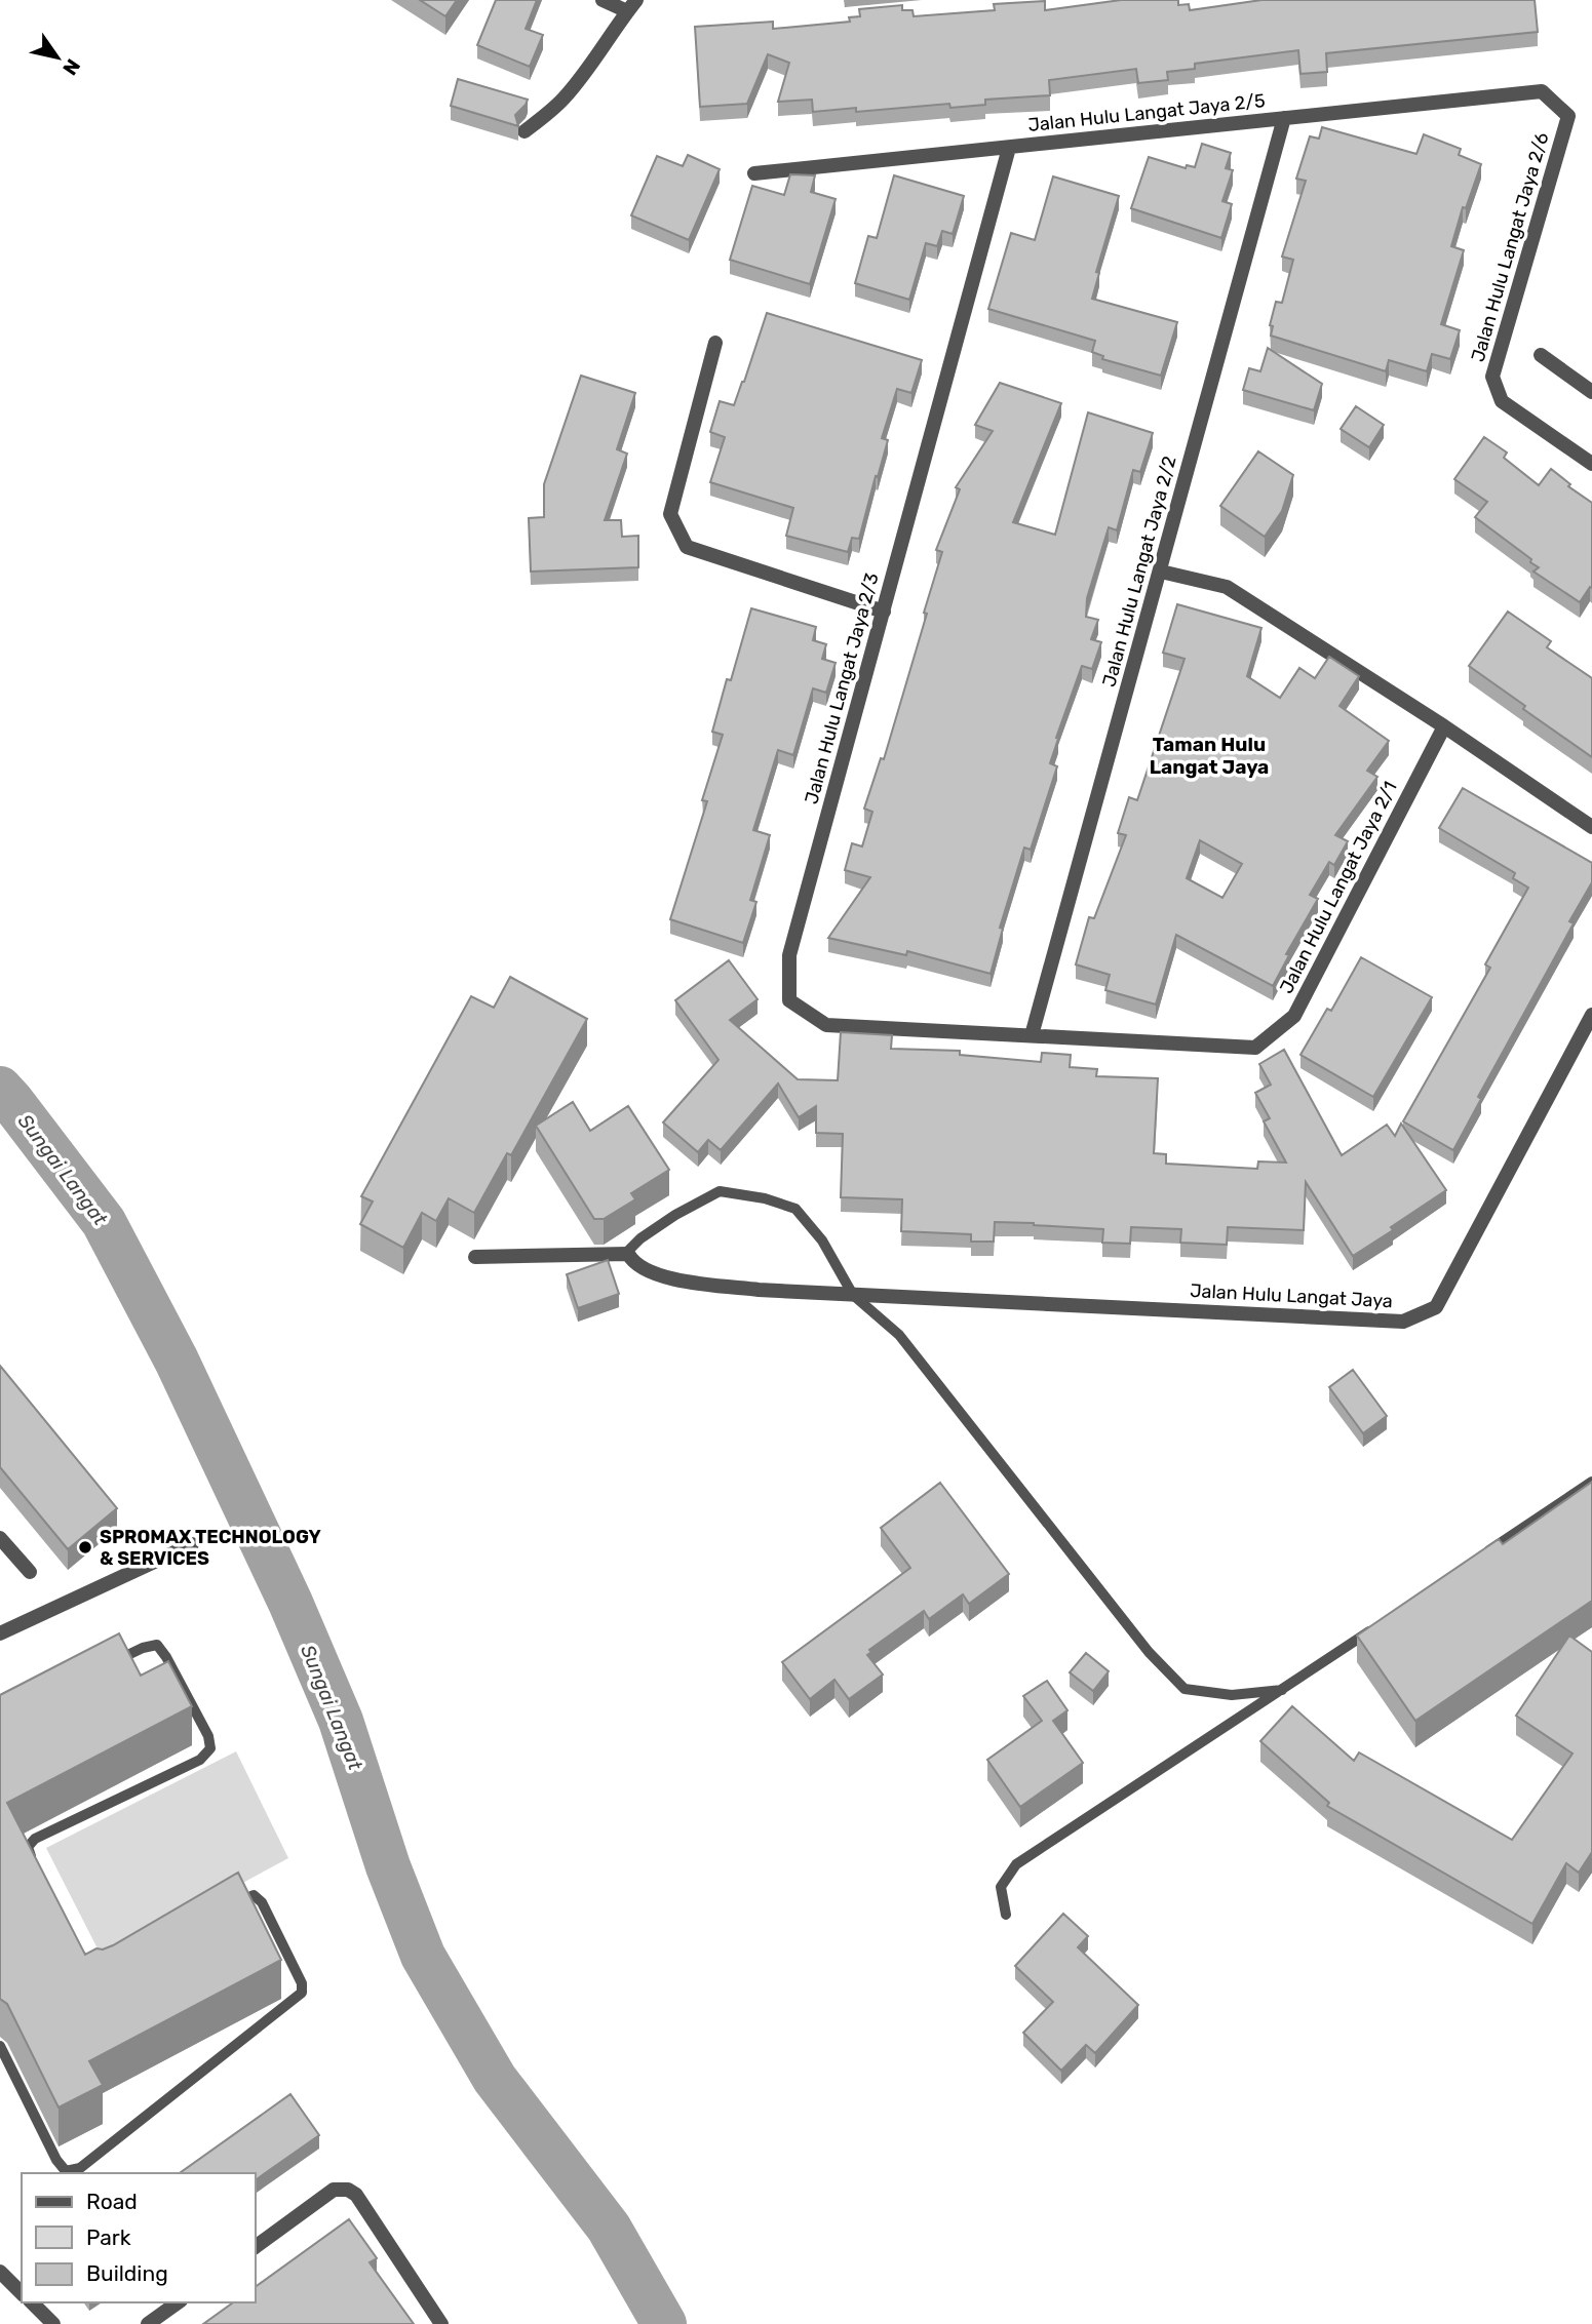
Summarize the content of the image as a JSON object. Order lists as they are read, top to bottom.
{
  "streets": {
    "street": [
      "Jalan Hulu Langat Jaya 2/5",
      "Jalan Hulu Langat Jaya 2/6",
      "Jalan Hulu Langat Jaya 2/2",
      "Jalan Hulu Langat Jaya 2/3",
      "Jalan Hulu Langat Jaya 2/1",
      "Jalan Hulu Langat Jaya"
    ]
  },
  "crossings": [
    ["Jalan Hulu Langat Jaya 2/5", "Jalan Hulu Langat Jaya 2/6"],
    ["Jalan Hulu Langat Jaya 2/5", "Jalan Hulu Langat Jaya 2/2"],
    ["Jalan Hulu Langat Jaya 2/5", "Jalan Hulu Langat Jaya 2/3"],
    ["Jalan Hulu Langat Jaya 2/2", "Jalan Hulu Langat Jaya 2/3"],
    ["Jalan Hulu Langat Jaya 2/2", "Jalan Hulu Langat Jaya 2/1"],
    ["Jalan Hulu Langat Jaya 2/3", "Jalan Hulu Langat Jaya 2/1"]
  ],
  "districts": ["Taman Hulu Langat Jaya"],
  "water": ["Sungai Langat"],
  "places": ["SPROMAX TECHNOLOGY & SERVICES"],
  "legend": ["Road", "Park", "Building"],
  "north": "bottom right"
}
